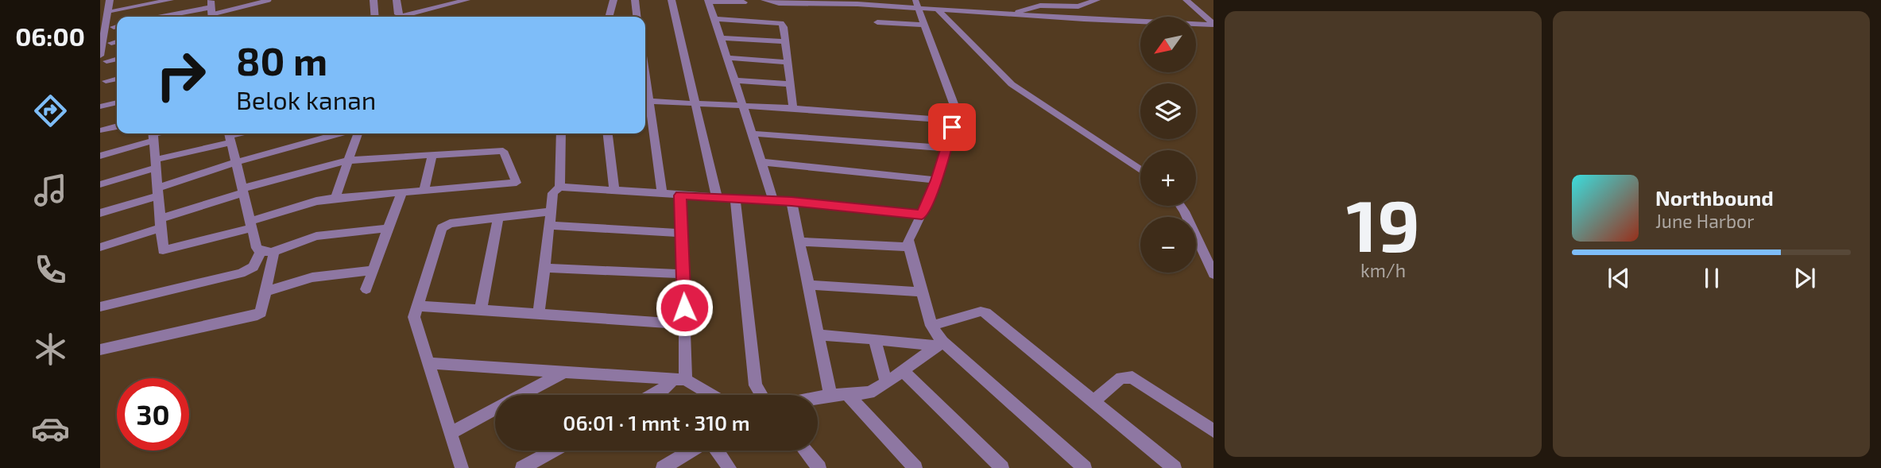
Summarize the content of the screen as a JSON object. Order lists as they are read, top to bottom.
{
  "north": "bottom left",
  "page": {
    "tabs": "06:00",
    "tile": ["19", "km/h"],
    "map_buttons": ["+", "−"],
    "turn": ["80 m", "Belok kanan"],
    "song": ["Northbound", "June Harbor"],
    "limit": "30",
    "trip": "06:01 · 1 mnt · 310 m"
  }
}
